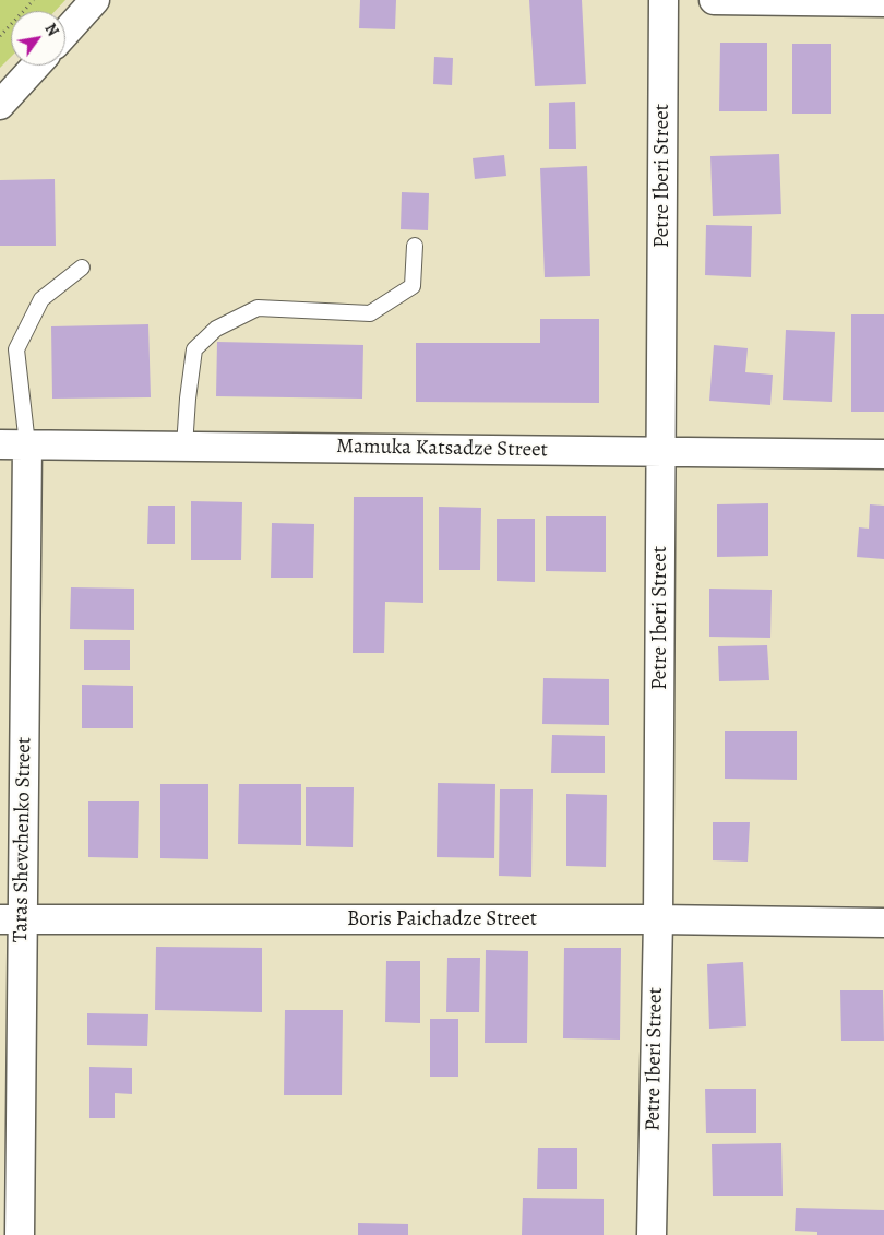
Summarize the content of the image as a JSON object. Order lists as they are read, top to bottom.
{
  "streets": {
    "street": [
      "Petre Iberi Street",
      "Mamuka Katsadze Street",
      "Taras Shevchenko Street",
      "Boris Paichadze Street"
    ]
  },
  "crossings": [
    ["Petre Iberi Street", "Mamuka Katsadze Street"],
    ["Petre Iberi Street", "Boris Paichadze Street"],
    ["Mamuka Katsadze Street", "Taras Shevchenko Street"],
    ["Taras Shevchenko Street", "Boris Paichadze Street"]
  ],
  "north": "top right"
}
